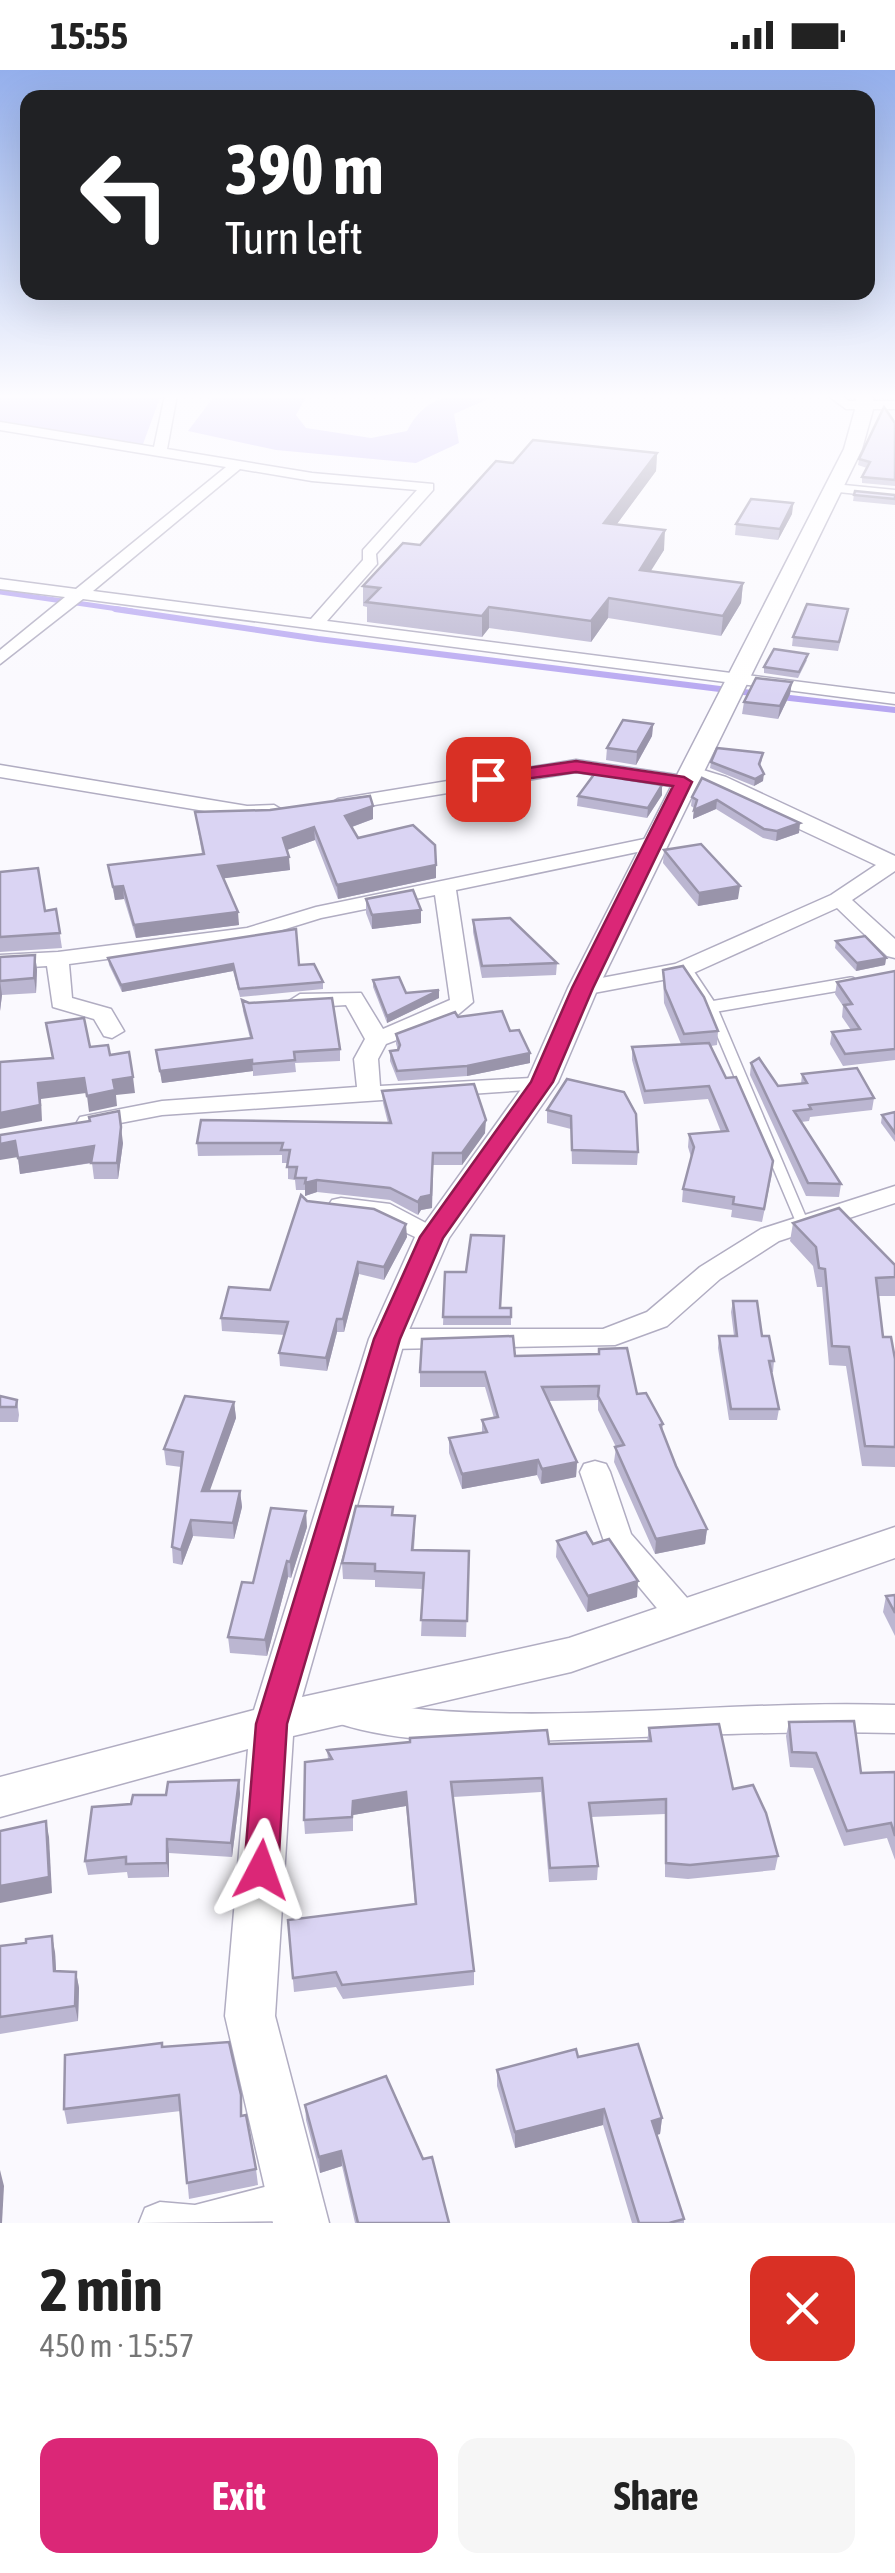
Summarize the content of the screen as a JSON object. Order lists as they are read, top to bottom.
{
  "page": {
    "status": "15:55",
    "turn": ["390 m", "Turn left"],
    "heading": ["2 min", "450 m · 15:57"],
    "buttons": ["Exit", "Share"]
  }
}
